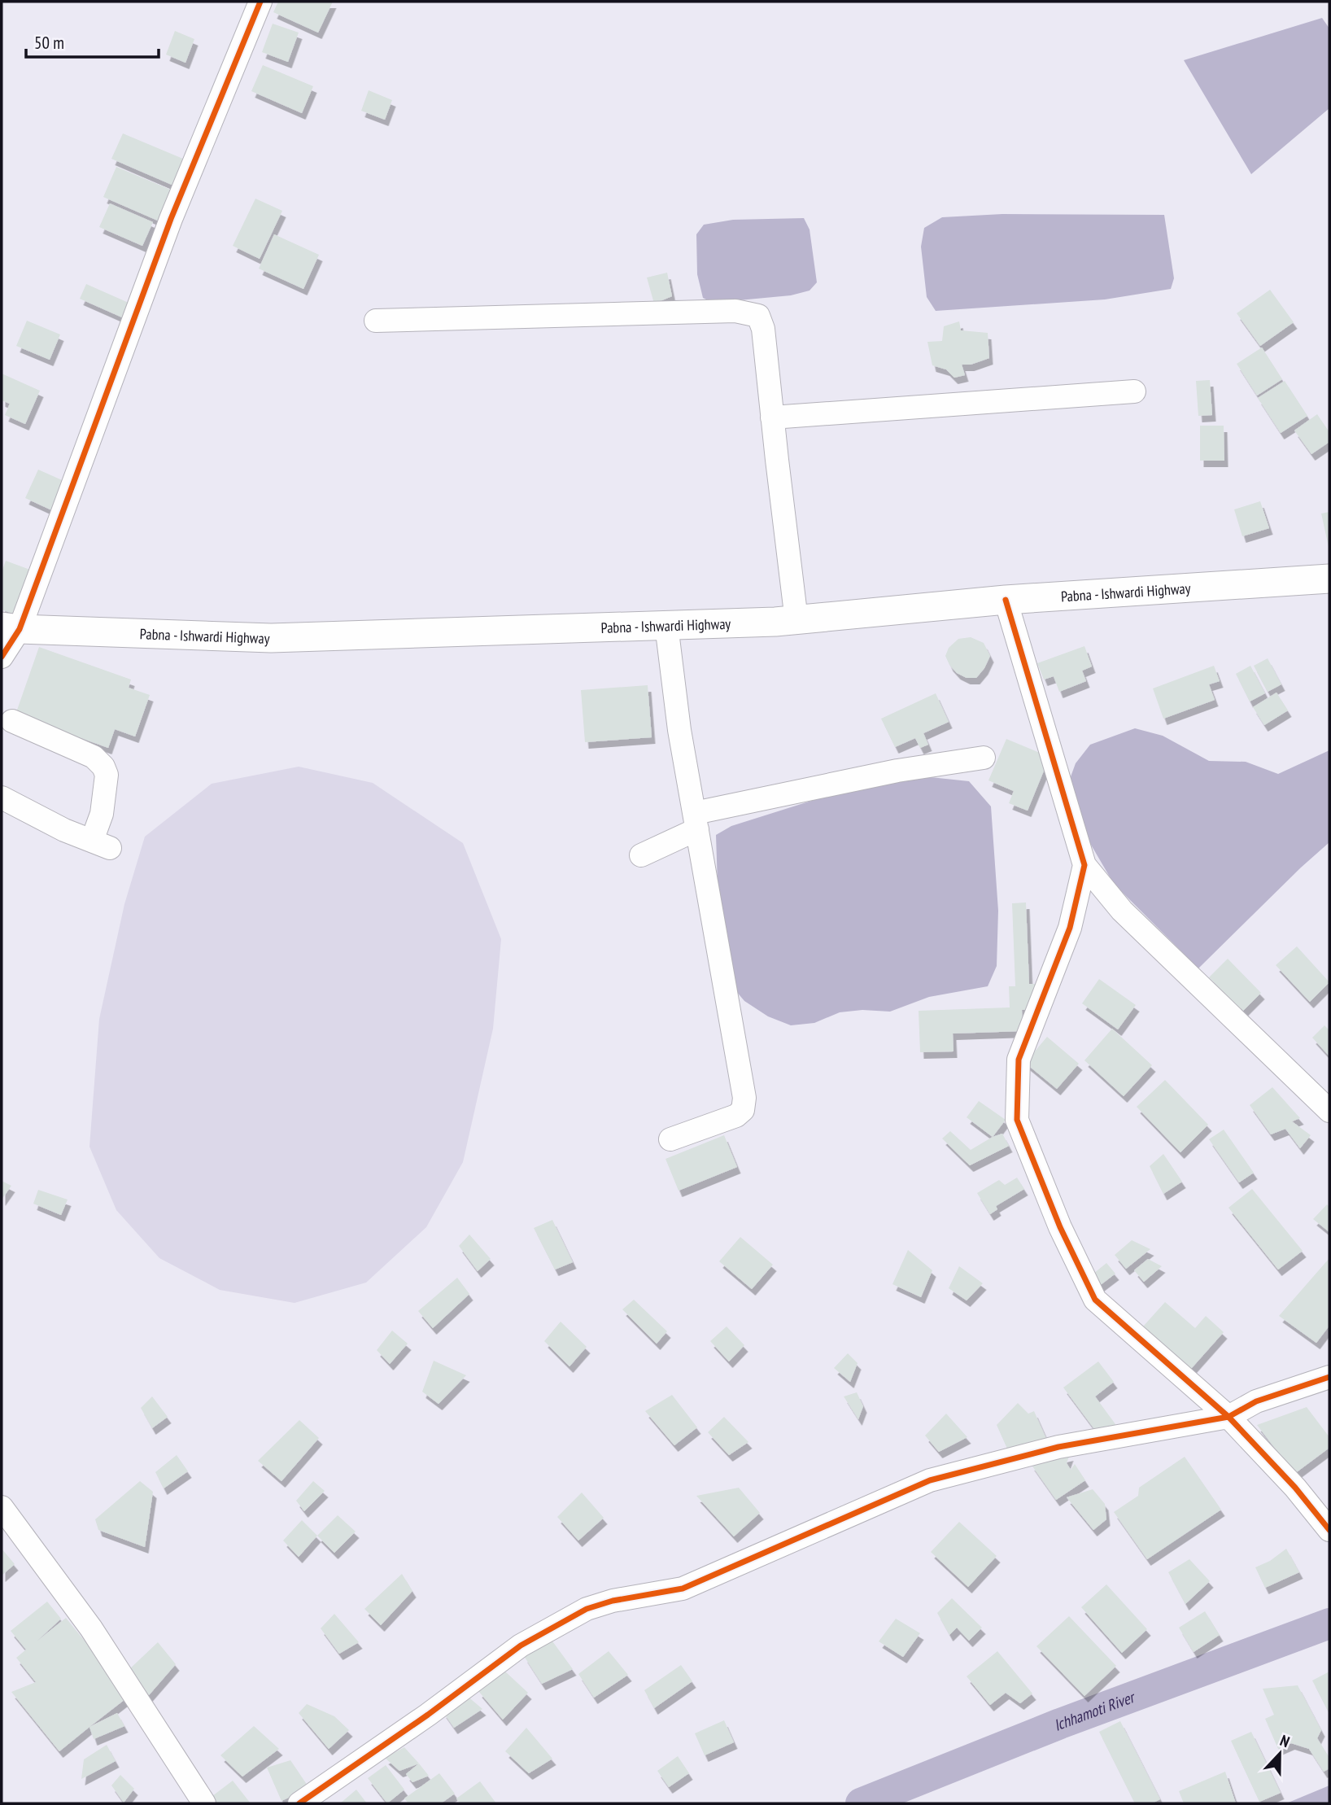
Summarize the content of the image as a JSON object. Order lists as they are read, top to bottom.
{
  "streets": {
    "main road": ["Pabna - Ishwardi Highway"]
  },
  "water": ["Ichhamoti River"],
  "scale_bar": "50 m",
  "north": "top"
}
